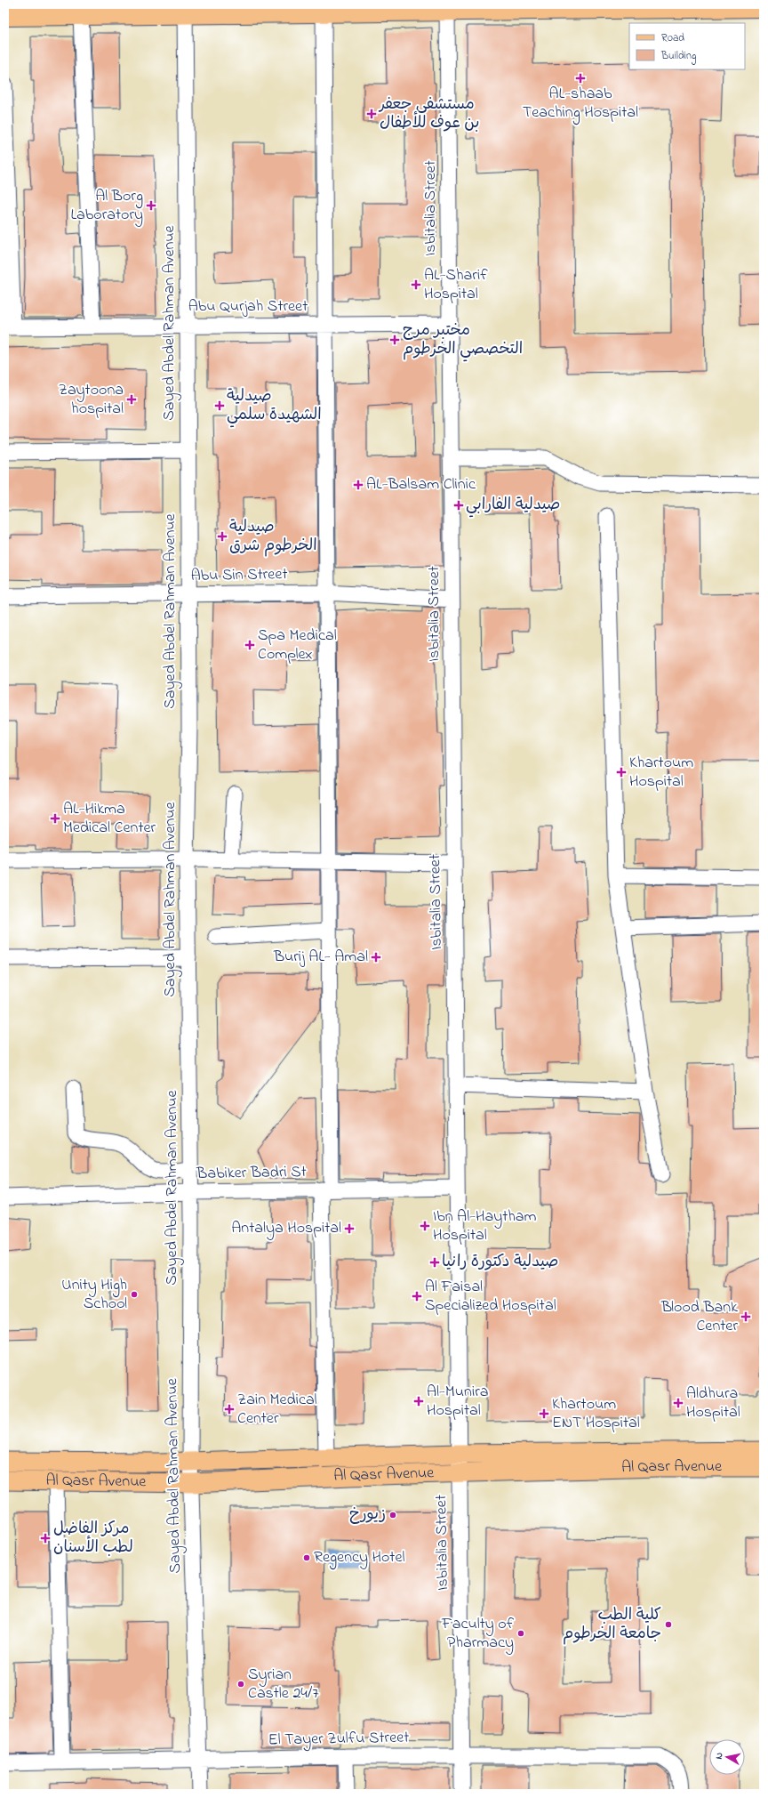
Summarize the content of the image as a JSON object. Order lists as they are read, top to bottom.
{
  "streets": {
    "main road": ["Al Qasr Avenue"],
    "street": [
      "Isbitalia Street",
      "Abu Qurjah Street",
      "Sayed Abdel Rahman Avenue",
      "Abu Sin Street",
      "Babiker Badri St",
      "El Tayer Zulfu Street"
    ]
  },
  "crossings": [
    ["Isbitalia Street", "Abu Qurjah Street"],
    ["Isbitalia Street", "Abu Sin Street"],
    ["Isbitalia Street", "Babiker Badri St"],
    ["Isbitalia Street", "Al Qasr Avenue"],
    ["Isbitalia Street", "El Tayer Zulfu Street"],
    ["Abu Qurjah Street", "Sayed Abdel Rahman Avenue"],
    ["Sayed Abdel Rahman Avenue", "Abu Sin Street"],
    ["Sayed Abdel Rahman Avenue", "Babiker Badri St"],
    ["Sayed Abdel Rahman Avenue", "Al Qasr Avenue"],
    ["Sayed Abdel Rahman Avenue", "El Tayer Zulfu Street"]
  ],
  "places": {
    "health": [
      "AL-shaab Teaching Hospital",
      "مستشفى جعفر بن عوف للأطفال",
      "Al Borg Laboratory",
      "AL-Sharif Hospital",
      "مختبر مرج التخصصي الخرطوم",
      "Zaytoona hospital",
      "صيدلية الشهيدة سلمي",
      "AL-Balsam Clinic",
      "صيدلية الفارابي",
      "صيدلية الخرطوم شرق",
      "Spa Medical Complex",
      "Khartoum Hospital",
      "AL-Hikma Medical Center",
      "Burij AL- Amal",
      "Ibn Al-Haytham Hospital",
      "Antalya Hospital",
      "صيدلية دكتورة رانيا",
      "Al Faisal Specialized Hospital",
      "Blood Bank Center",
      "Al-Munira Hospital",
      "Aldhura Hospital",
      "Zain Medical Center",
      "Khartoum ENT Hospital",
      "مركز الفاضل لطب الأسنان"
    ],
    "other": [
      "Unity High School",
      "زيورخ",
      "Regency Hotel",
      "كلية الطب جامعة الخرطوم",
      "Faculty of Pharmacy",
      "Syrian Castle 24/7"
    ]
  },
  "legend": ["Road", "Building"],
  "north": "left"
}
